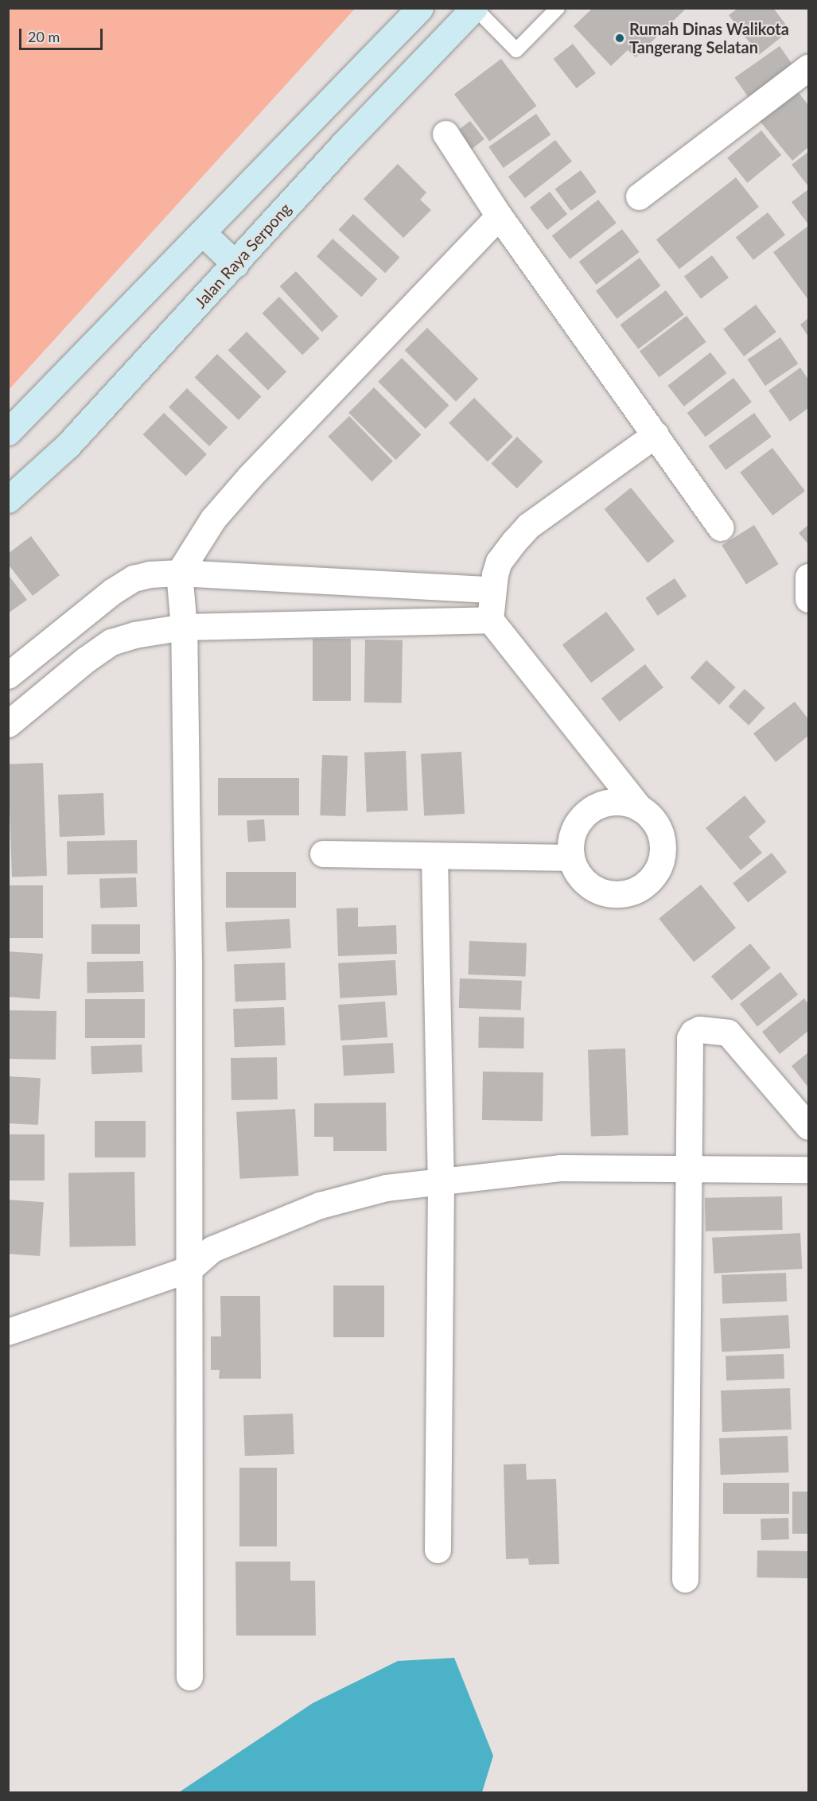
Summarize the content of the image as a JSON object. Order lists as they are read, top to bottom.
{
  "streets": {
    "main road": ["Jalan Raya Serpong"]
  },
  "places": ["Rumah Dinas Walikota Tangerang Selatan"],
  "scale_bar": "20 m"
}
